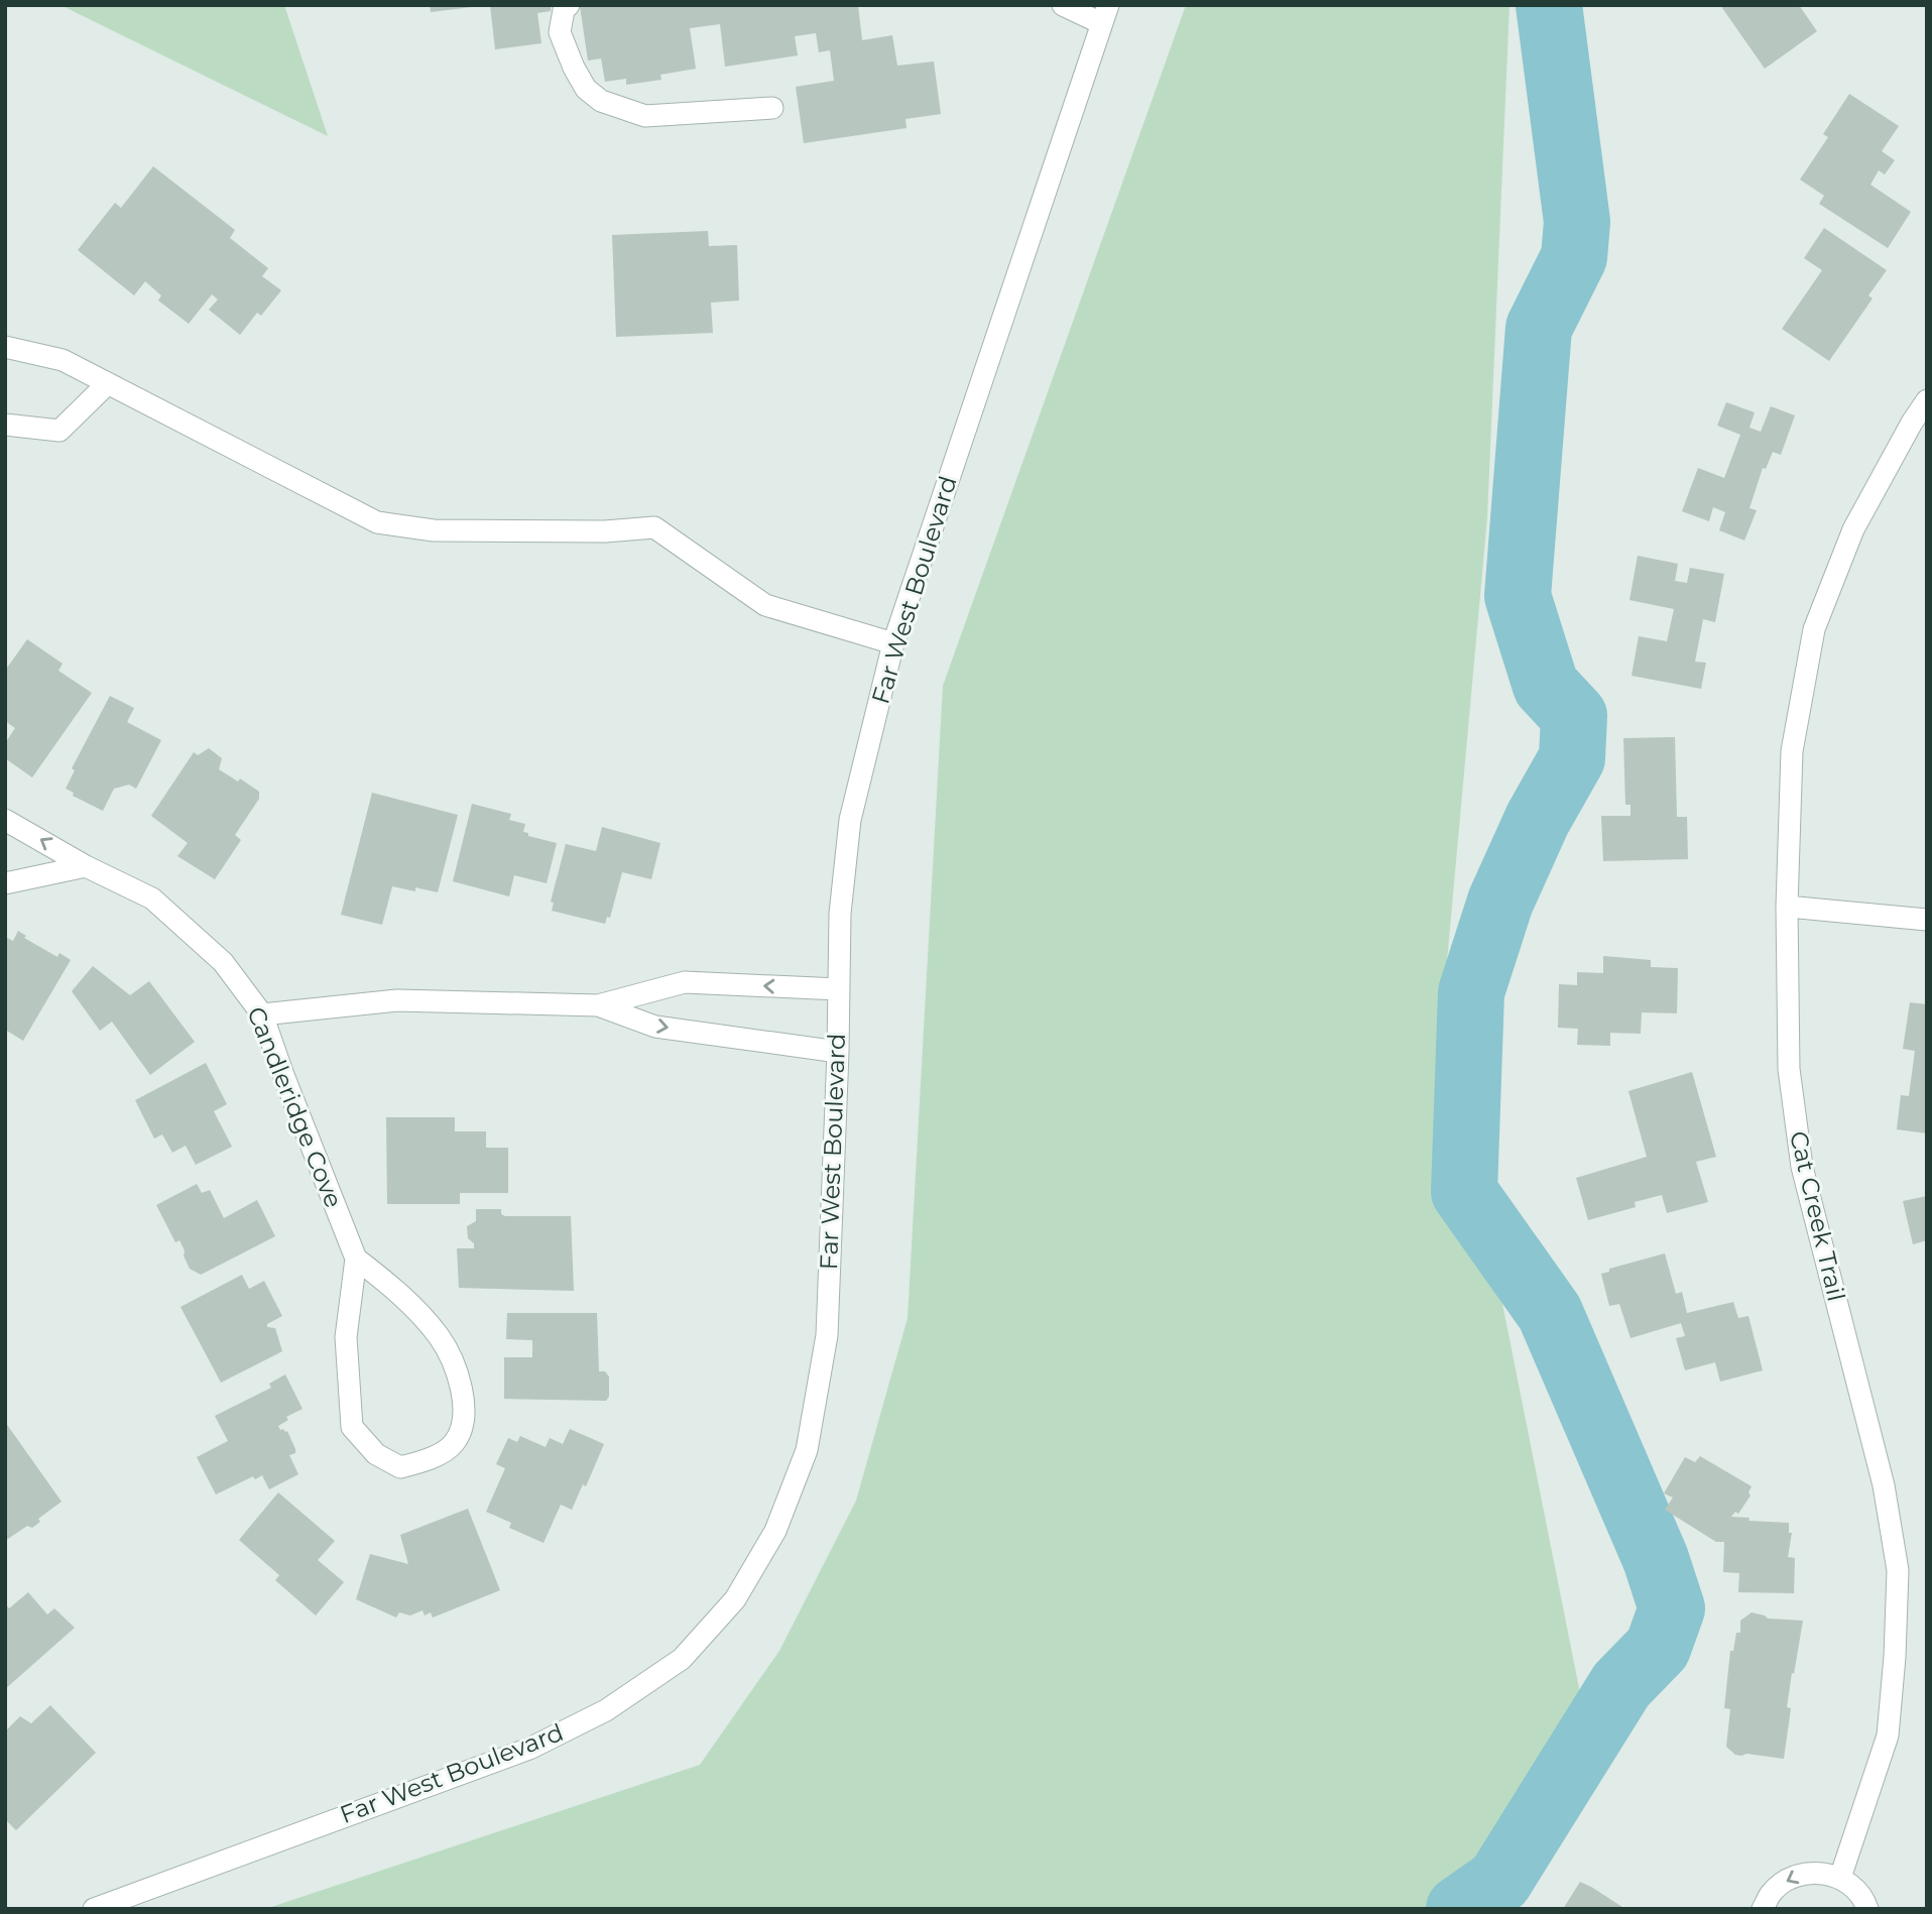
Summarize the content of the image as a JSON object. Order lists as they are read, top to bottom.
{
  "streets": {
    "street": ["Far West Boulevard", "Candleridge Cove", "Cat Creek Trail"]
  }
}
